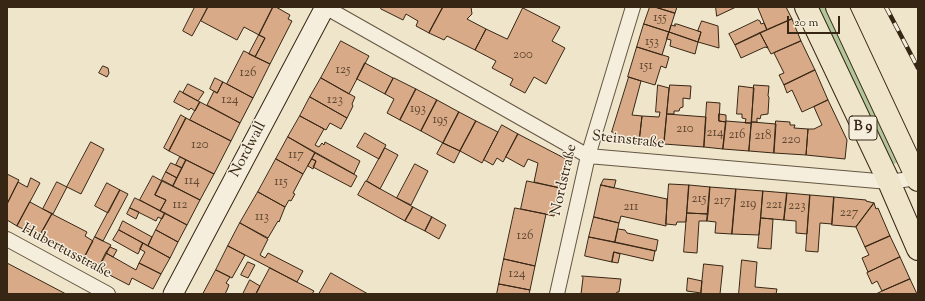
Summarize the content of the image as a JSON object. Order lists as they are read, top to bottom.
{
  "streets": {
    "main road": ["B 9"],
    "street": [
      "Steinstraße",
      "Nordwall",
      "Nordstraße",
      "Hubertusstraße"
    ]
  },
  "crossings": [
    ["B 9", "Steinstraße"],
    ["Steinstraße", "Nordwall"],
    ["Steinstraße", "Nordstraße"]
  ],
  "house_numbers": [
    "155",
    "153",
    "200",
    "151",
    "125",
    "126",
    "124",
    "123",
    "193",
    "195",
    "210",
    "214",
    "216",
    "218",
    "220",
    "120",
    "117",
    "114",
    "115",
    "215",
    "217",
    "219",
    "112",
    "221",
    "223",
    "211",
    "227",
    "113",
    "126",
    "124"
  ],
  "scale_bar": "20 m"
}
